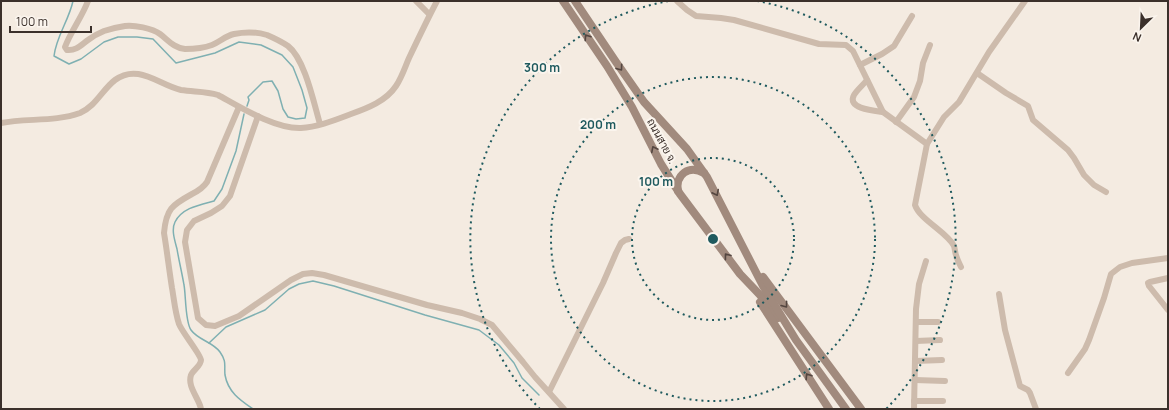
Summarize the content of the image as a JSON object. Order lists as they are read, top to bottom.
{
  "streets": {
    "main road": ["ถนนสาย จ."]
  },
  "scale_bar": "100 m",
  "north": "bottom left",
  "rings": ["300 m", "200 m", "100 m"]
}
